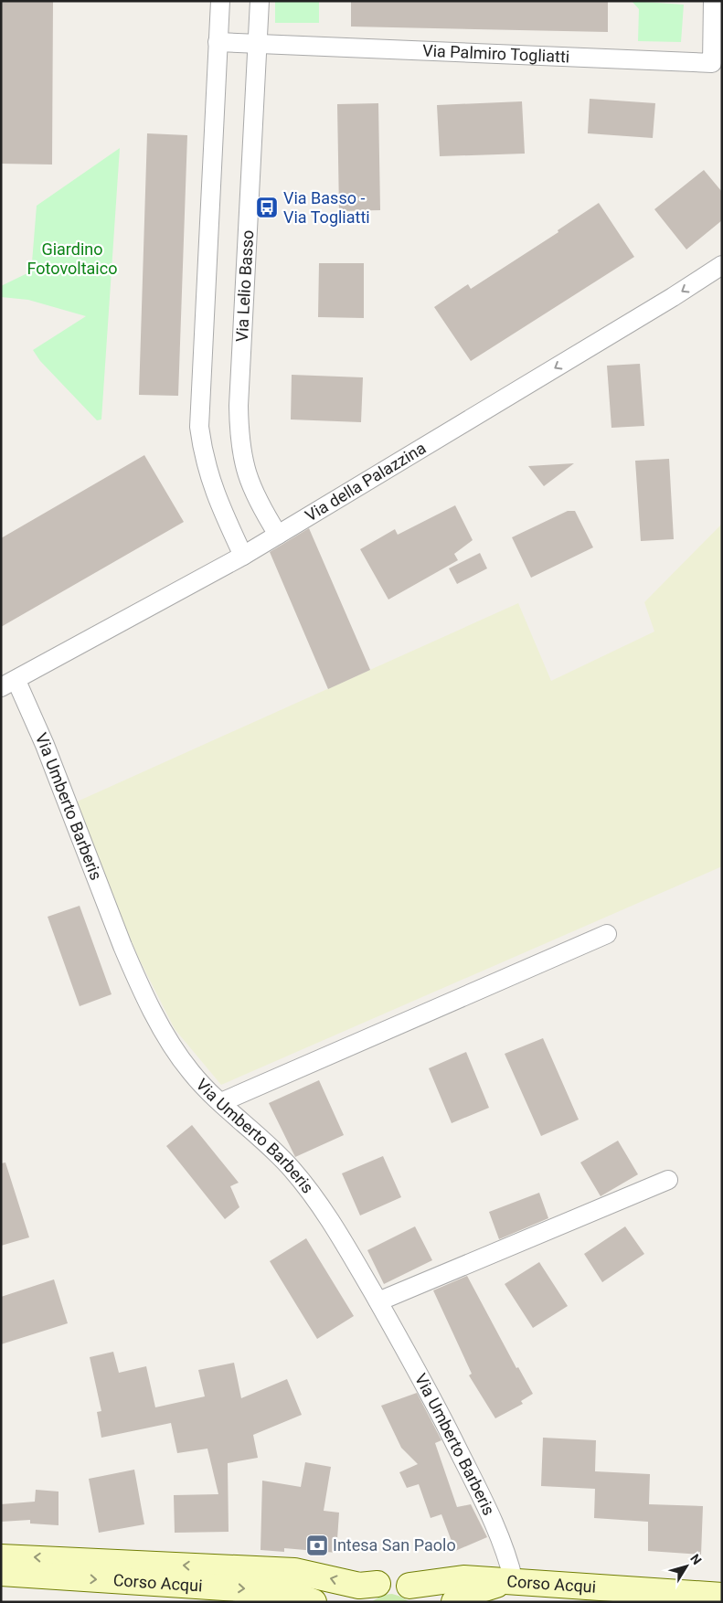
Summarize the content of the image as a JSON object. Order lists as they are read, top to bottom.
{
  "streets": {
    "street": [
      "Via Palmiro Togliatti",
      "Via Lelio Basso",
      "Via della Palazzina",
      "Via Umberto Barberis",
      "Corso Acqui"
    ]
  },
  "crossings": [
    ["Via Palmiro Togliatti", "Via Lelio Basso"],
    ["Via Lelio Basso", "Via della Palazzina"],
    ["Via della Palazzina", "Via Umberto Barberis"],
    ["Via Umberto Barberis", "Corso Acqui"]
  ],
  "one_way": ["Via della Palazzina"],
  "parks": ["Giardino Fotovoltaico"],
  "places": {
    "bus stop": ["Via Basso - Via Togliatti"],
    "bank": ["Intesa San Paolo"]
  },
  "north": "top right"
}
